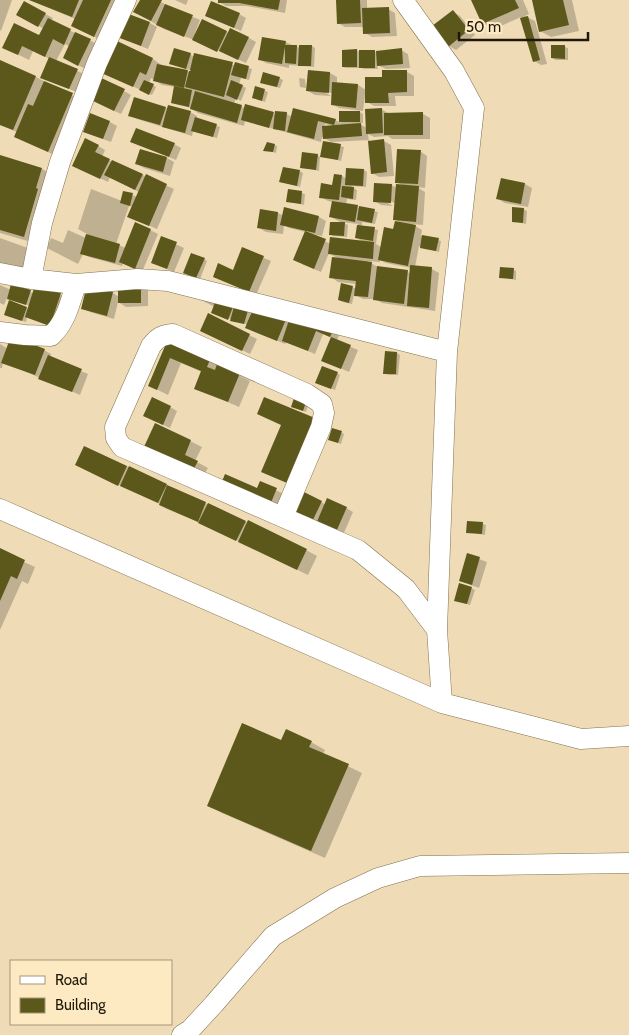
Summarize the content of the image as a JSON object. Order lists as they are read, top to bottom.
{
  "legend": ["Road", "Building"],
  "scale_bar": "50 m"
}
